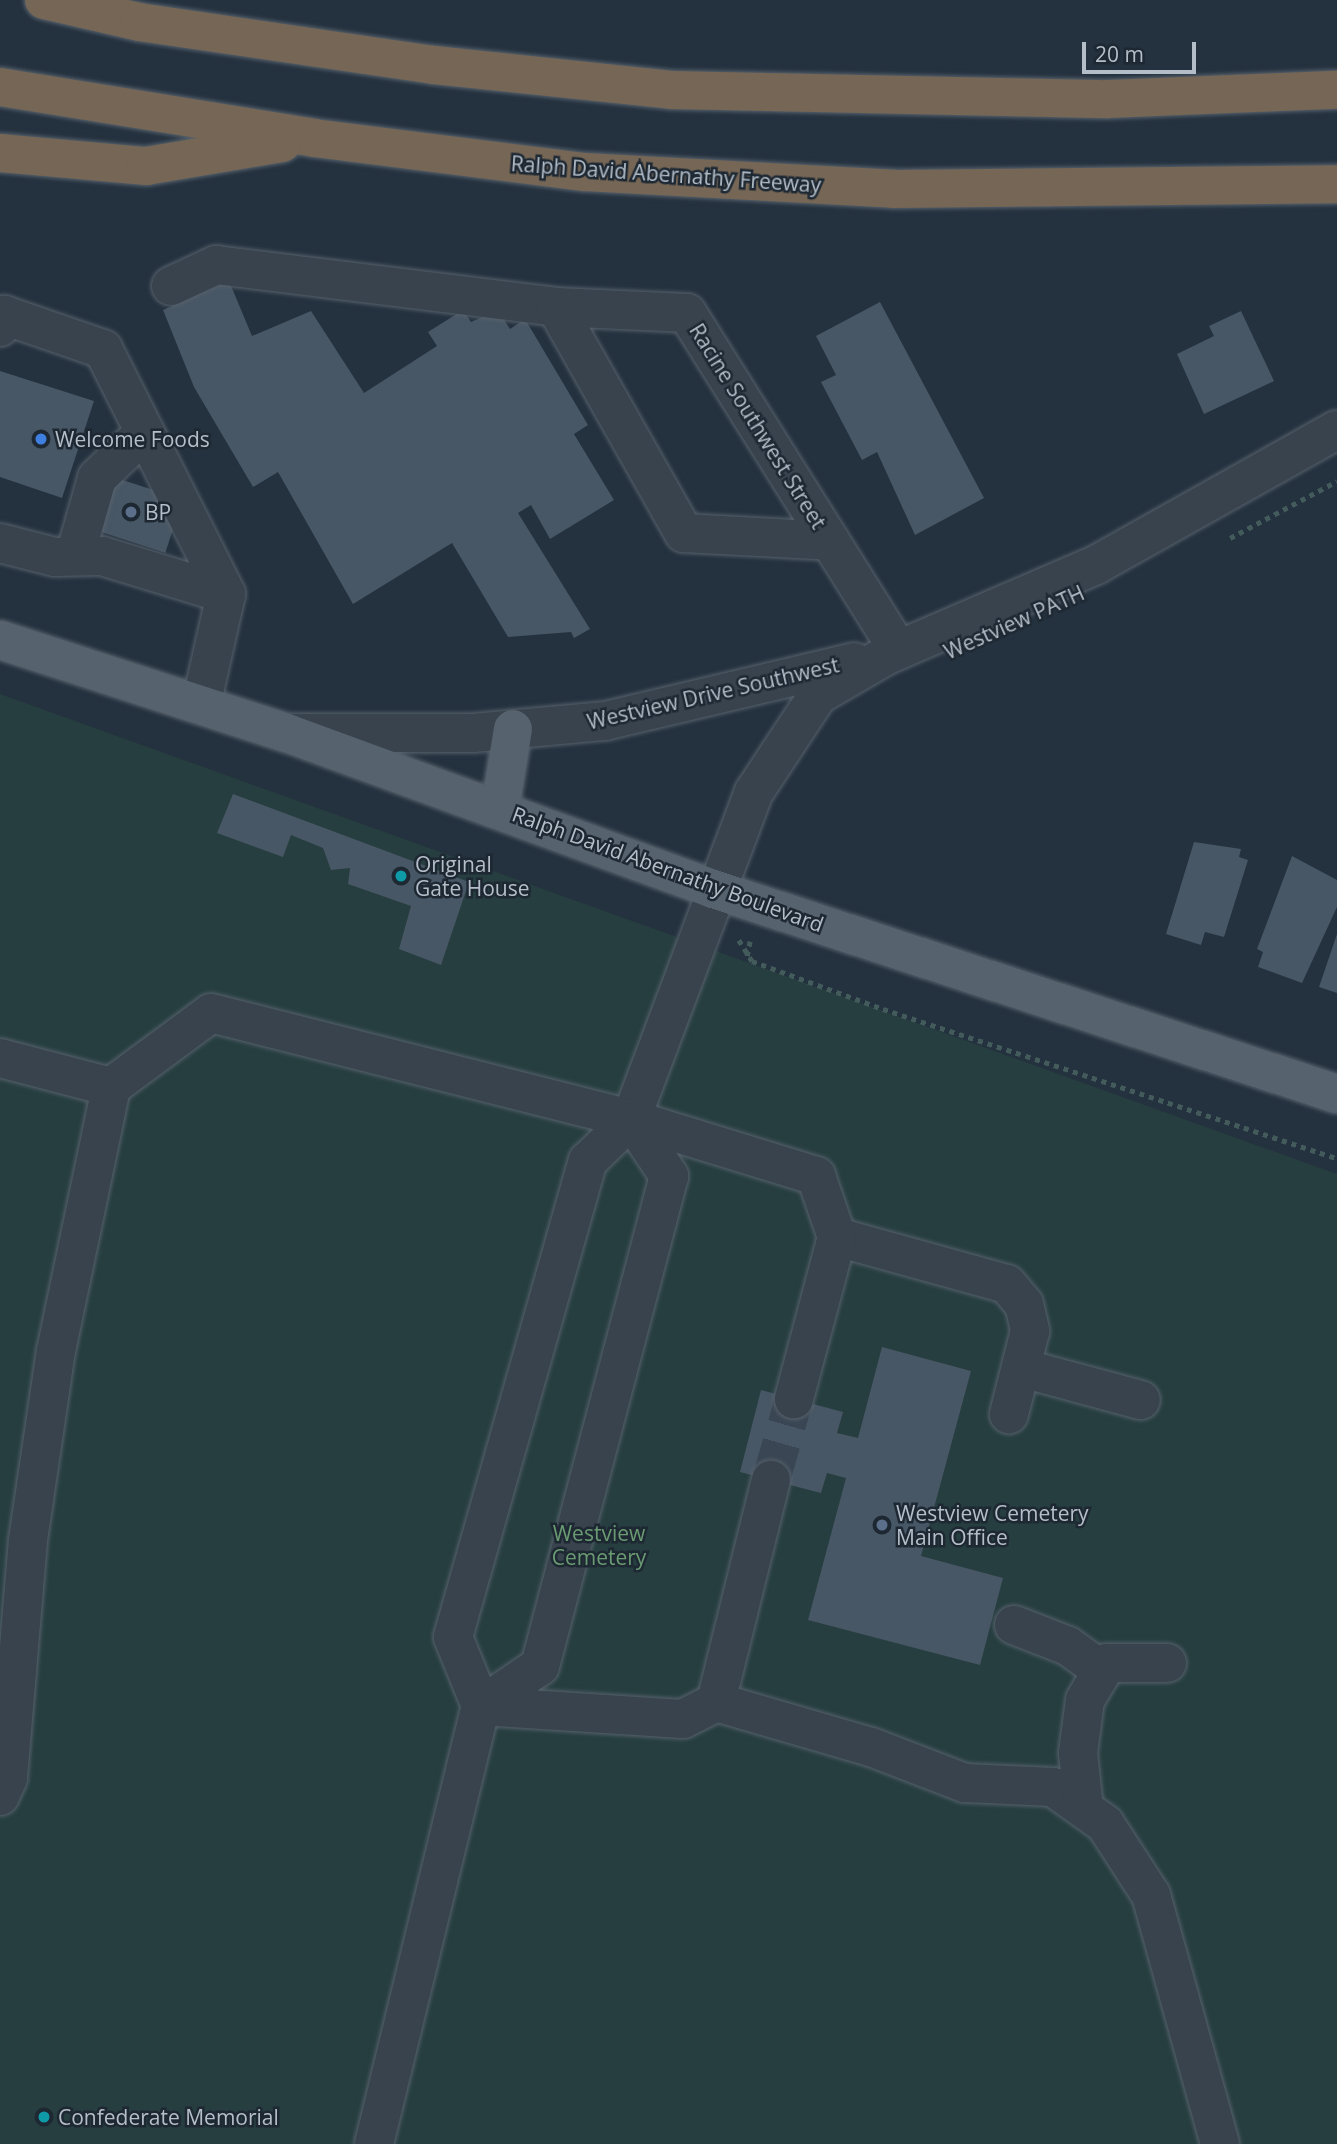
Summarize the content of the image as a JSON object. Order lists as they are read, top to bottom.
{
  "streets": {
    "highway": ["Ralph David Abernathy Freeway"],
    "main road": ["Ralph David Abernathy Boulevard"],
    "street": ["Racine Southwest Street", "Westview Drive Southwest"]
  },
  "crossings": [
    ["Racine Southwest Street", "Westview Drive Southwest"],
    ["Westview Drive Southwest", "Ralph David Abernathy Boulevard"]
  ],
  "parks": ["Westview Cemetery"],
  "places": [
    "Welcome Foods",
    "BP",
    "Original Gate House",
    "Westview Cemetery Main Office",
    "Confederate Memorial"
  ],
  "scale_bar": "20 m"
}
